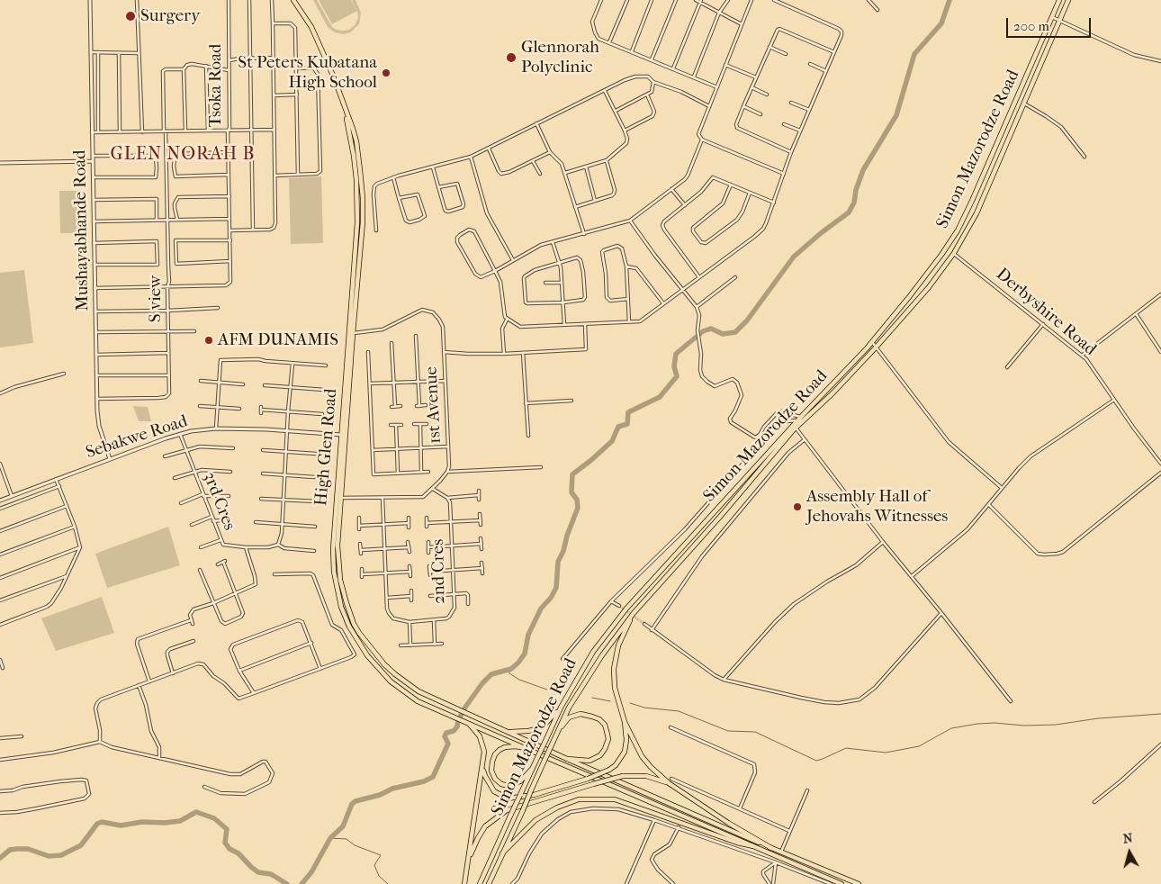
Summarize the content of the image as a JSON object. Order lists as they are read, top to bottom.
{
  "streets": {
    "main road": ["Simon Mazorodze Road", "High Glen Road"],
    "street": [
      "Tsoka Road",
      "Mushayabhande Road",
      "S view",
      "Derbyshire Road",
      "1st Avenue",
      "Sebakwe Road",
      "3rd Cres",
      "2nd Cres"
    ]
  },
  "crossings": [
    ["Tsoka Road", "S view"],
    ["Simon Mazorodze Road", "Derbyshire Road"],
    ["Mushayabhande Road", "S view"],
    ["Mushayabhande Road", "Sebakwe Road"],
    ["1st Avenue", "High Glen Road"],
    ["Sebakwe Road", "High Glen Road"],
    ["Sebakwe Road", "3rd Cres"]
  ],
  "districts": ["GLEN NORAH B"],
  "places": [
    "Surgery",
    "Glennorah Polyclinic",
    "St Peters Kubatana High School",
    "AFM DUNAMIS",
    "Assembly Hall of Jehovahs Witnesses"
  ],
  "scale_bar": "200 m",
  "north": "top"
}
